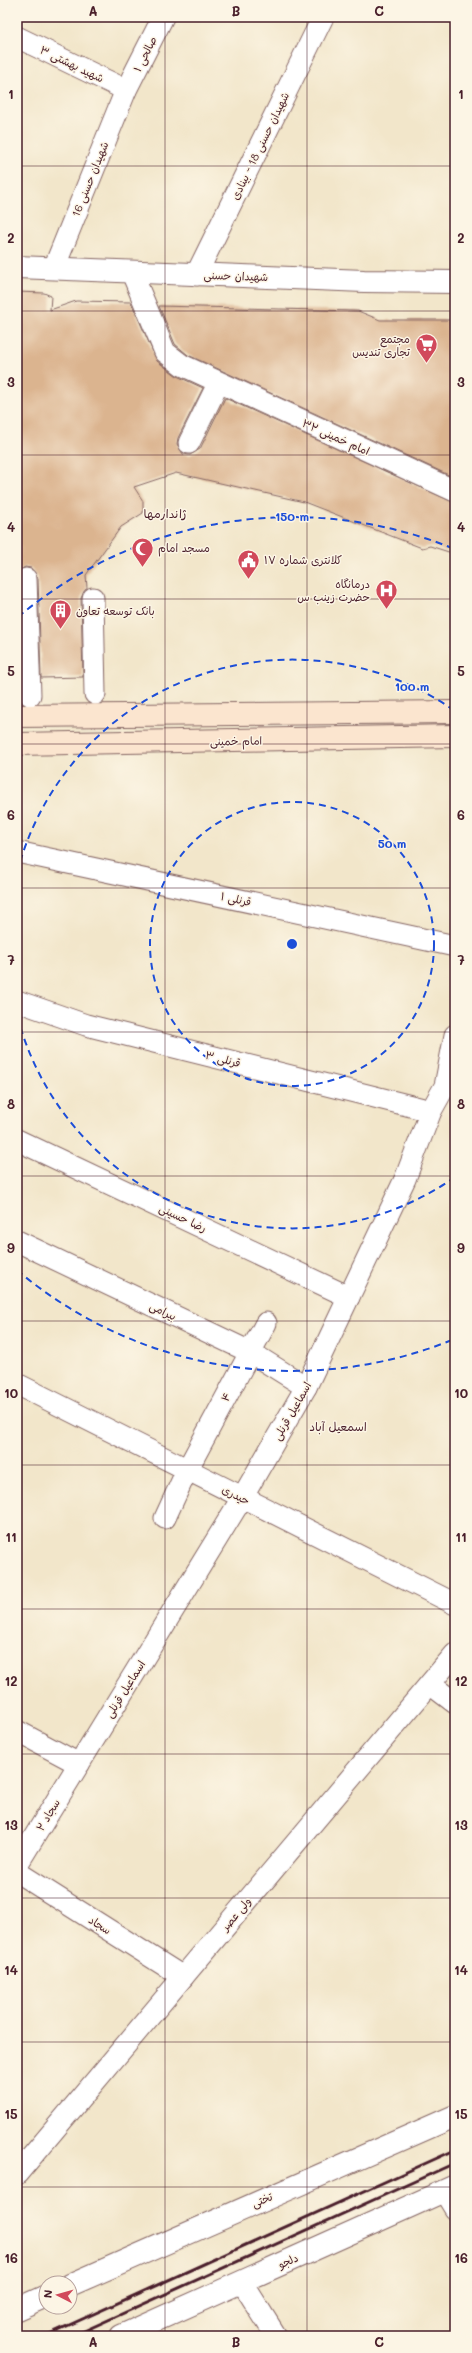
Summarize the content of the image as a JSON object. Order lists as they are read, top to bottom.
{
  "streets": {
    "main road": ["امام خمینی"],
    "street": [
      "صالحی ۱",
      "شهید بهشتی ۳",
      "شهیدان حسنی 18 - بینادی",
      "شهیدان حسنی 16",
      "شهیدان حسنی",
      "امام خمینی ۳۲",
      "قرنلی ۱",
      "قرنلی ۳",
      "رضا حسینی",
      "بیرامی",
      "۴",
      "اسماعیل قرنلی",
      "حیدری",
      "سجاد ۲",
      "ولی عصر",
      "سجاد",
      "تختی",
      "دلجو"
    ]
  },
  "crossings": [
    ["صالحی ۱", "شهید بهشتی ۳"],
    ["صالحی ۱", "شهیدان حسنی 16"],
    ["شهید بهشتی ۳", "شهیدان حسنی 16"],
    ["شهیدان حسنی 18 - بینادی", "شهیدان حسنی"],
    ["شهیدان حسنی 16", "شهیدان حسنی"],
    ["شهیدان حسنی", "امام خمینی ۳۲"],
    ["قرنلی ۳", "اسماعیل قرنلی"],
    ["رضا حسینی", "اسماعیل قرنلی"],
    ["بیرامی", "۴"],
    ["بیرامی", "اسماعیل قرنلی"],
    ["۴", "حیدری"],
    ["اسماعیل قرنلی", "حیدری"],
    ["اسماعیل قرنلی", "سجاد ۲"],
    ["ولی عصر", "سجاد"]
  ],
  "districts": ["ژاندارمها", "اسمعیل آباد"],
  "places": {
    "supermarket": ["مجتمع تجاری تندیس"],
    "mosque": ["مسجد امام"],
    "public building": ["کلانتری شماره ۱۷"],
    "hospital": ["درمانگاه حضرت زینب س"],
    "building": ["بانک توسعه تعاون"]
  },
  "north": "left",
  "grid": {
    "columns": ["A", "B", "C"],
    "rows": [
      "1",
      "2",
      "3",
      "4",
      "5",
      "6",
      "7",
      "8",
      "9",
      "10",
      "11",
      "12",
      "13",
      "14",
      "15",
      "16"
    ]
  },
  "rings": ["150 m", "100 m", "50 m"]
}
